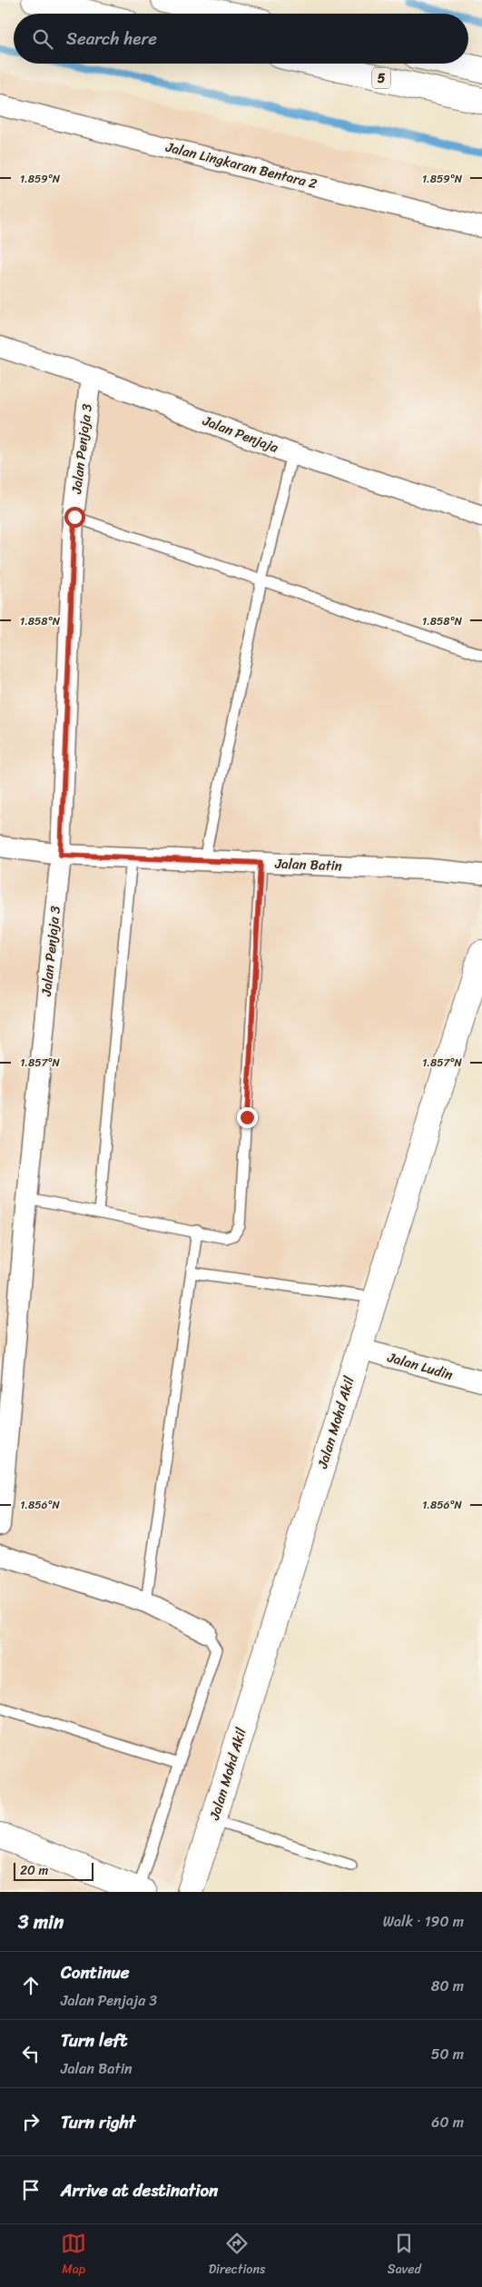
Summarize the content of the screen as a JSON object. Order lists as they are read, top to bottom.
{
  "streets": {
    "street": [
      "5",
      "Jalan Lingkaran Bentara 2",
      "Jalan Penjaja",
      "Jalan Penjaja 3",
      "Jalan Batin",
      "Jalan Ludin",
      "Jalan Mohd Akil"
    ]
  },
  "crossings": [
    ["Jalan Penjaja", "Jalan Penjaja 3"],
    ["Jalan Penjaja 3", "Jalan Batin"],
    ["Jalan Ludin", "Jalan Mohd Akil"]
  ],
  "scale_bar": "20 m",
  "page": {
    "search": "Search here",
    "scale": "20 m",
    "heading": ["3 min", "Walk · 190 m"],
    "list": [
      ["Continue", "Jalan Penjaja 3", "80 m"],
      ["Turn left", "Jalan Batin", "50 m"],
      ["Turn right", "60 m"],
      "Arrive at destination"
    ],
    "nav": ["Map", "Directions", "Saved"]
  },
  "coordinates": [
    "1.859°N",
    "1.858°N",
    "1.857°N",
    "1.856°N"
  ]
}
